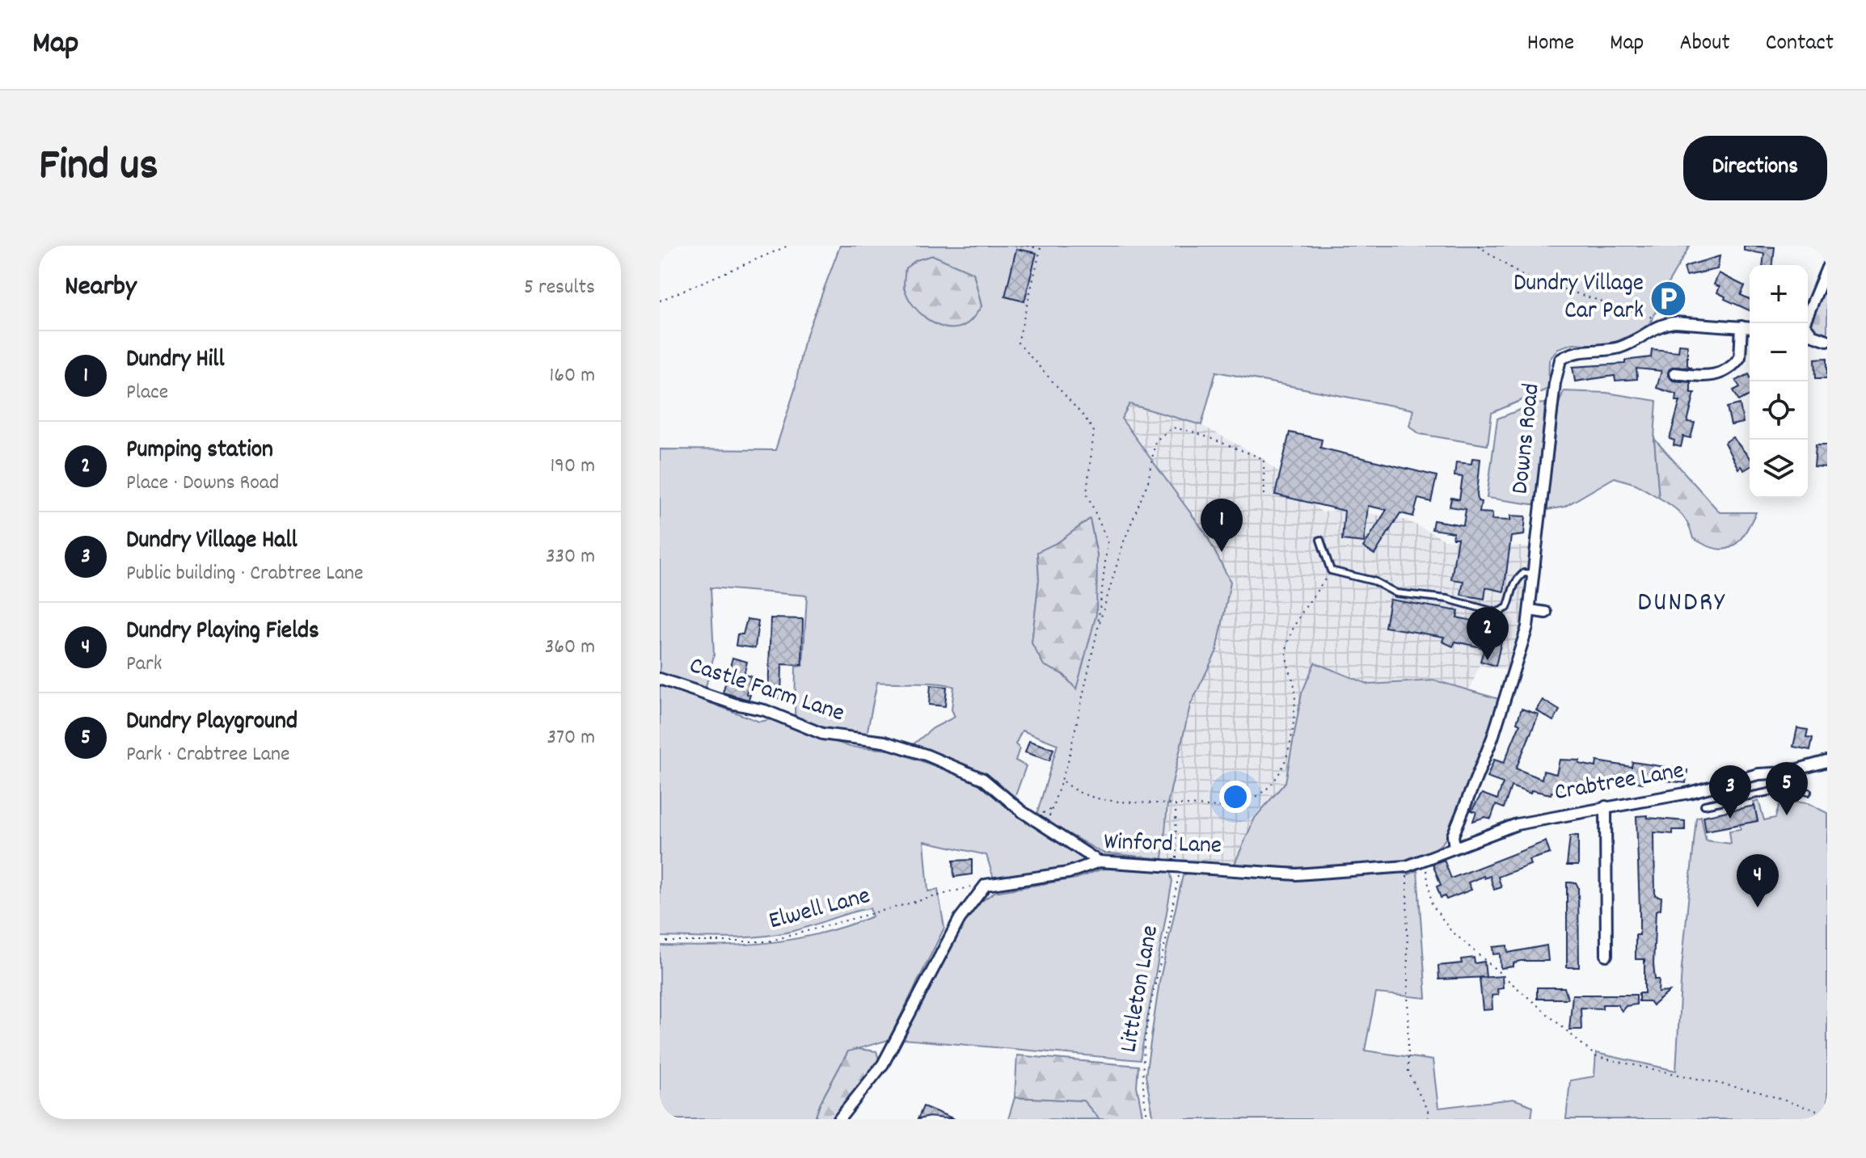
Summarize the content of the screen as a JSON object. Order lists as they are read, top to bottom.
{
  "streets": {
    "street": [
      "Downs Road",
      "Castle Farm Lane",
      "Crabtree Lane",
      "Winford Lane"
    ],
    "path": ["Elwell Lane", "Littleton Lane"]
  },
  "crossings": [
    ["Downs Road", "Crabtree Lane"],
    ["Castle Farm Lane", "Winford Lane"],
    ["Crabtree Lane", "Winford Lane"],
    ["Winford Lane", "Elwell Lane"],
    ["Winford Lane", "Littleton Lane"]
  ],
  "districts": ["DUNDRY"],
  "places": {
    "parking": ["Dundry Village Car Park"]
  },
  "page": {
    "header": "Map",
    "nav": [
      "Home",
      "Map",
      "About",
      "Contact"
    ],
    "title": "Find us",
    "buttons": "Directions",
    "heading": ["Nearby", "5 results"],
    "map_buttons": ["+", "−"],
    "list": [
      {
        "mark": "1",
        "name": "Dundry Hill",
        "note": "Place",
        "value": "160 m"
      },
      {
        "mark": "2",
        "name": "Pumping station",
        "note": "Place · Downs Road",
        "value": "190 m"
      },
      {
        "mark": "3",
        "name": "Dundry Village Hall",
        "note": "Public building · Crabtree Lane",
        "value": "330 m"
      },
      {
        "mark": "4",
        "name": "Dundry Playing Fields",
        "note": "Park",
        "value": "360 m"
      },
      {
        "mark": "5",
        "name": "Dundry Playground",
        "note": "Park · Crabtree Lane",
        "value": "370 m"
      }
    ],
    "pins": [
      "1",
      "2",
      "5",
      "3",
      "4"
    ]
  }
}
